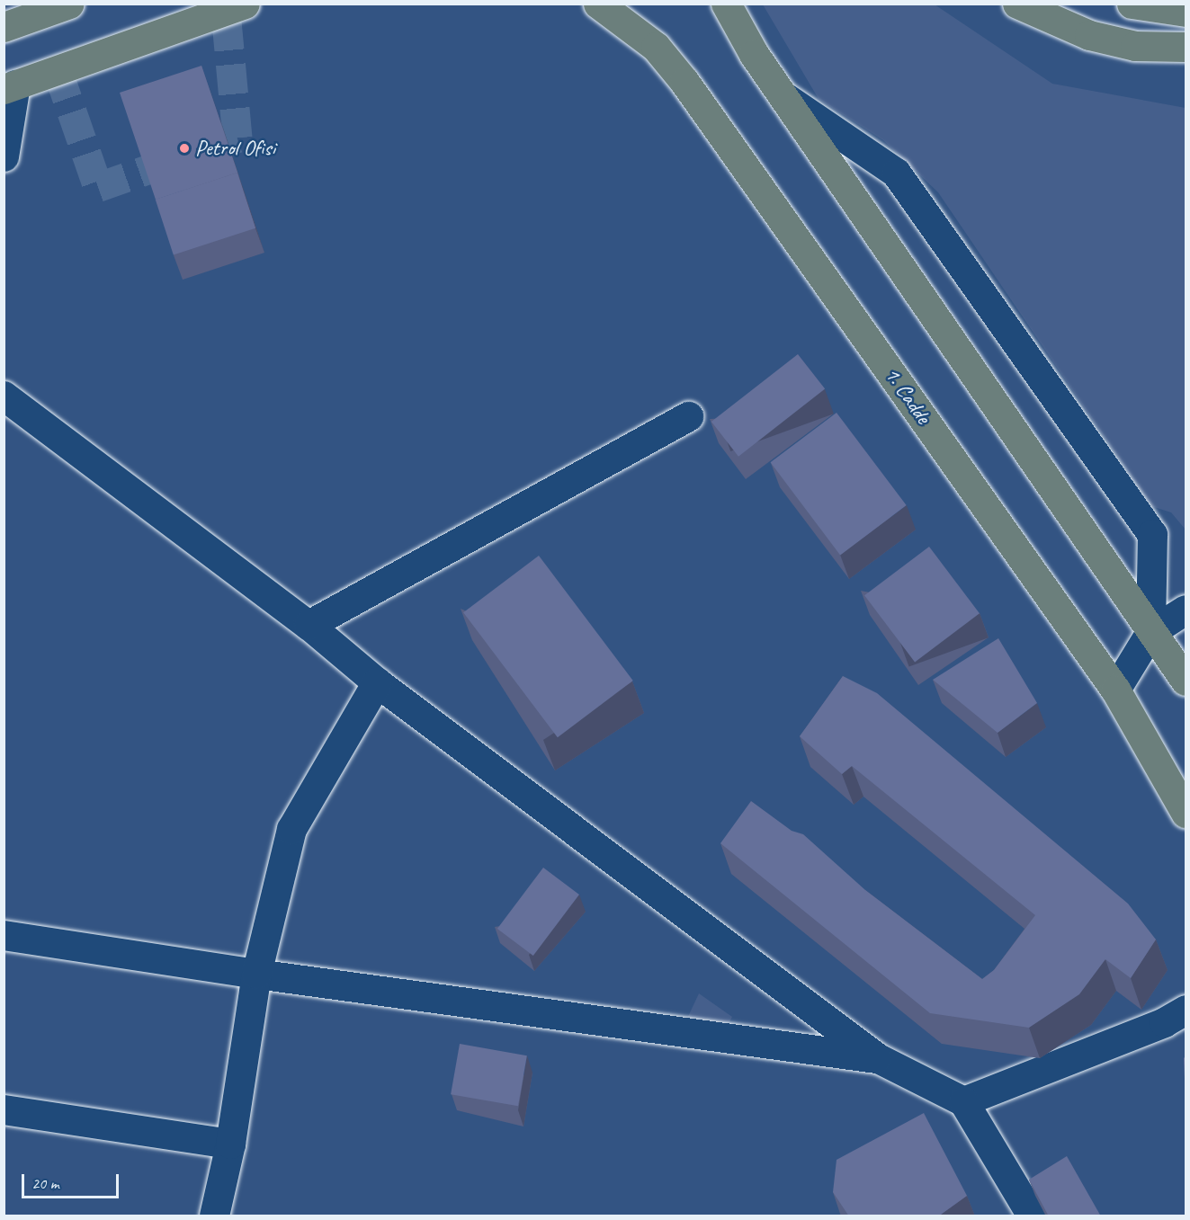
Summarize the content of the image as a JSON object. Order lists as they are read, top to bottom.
{
  "streets": {
    "main road": ["1. Cadde"]
  },
  "places": ["Petrol Ofisi"],
  "scale_bar": "20 m"
}
